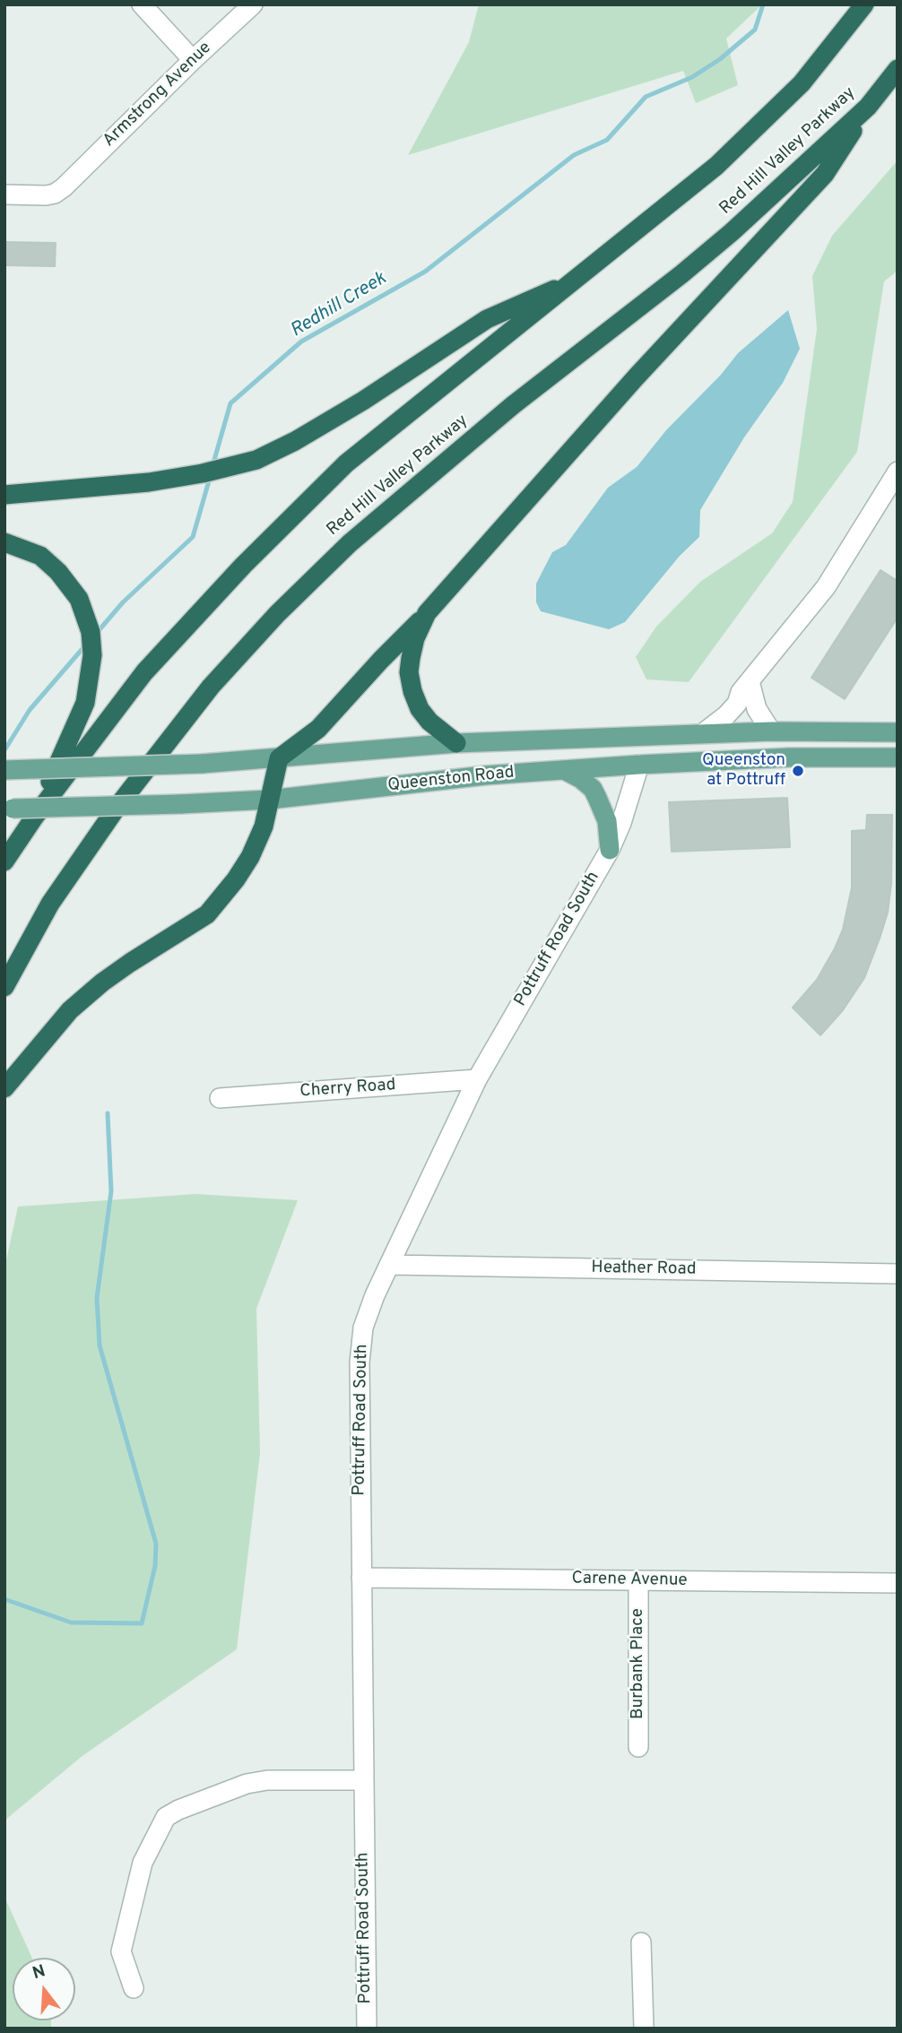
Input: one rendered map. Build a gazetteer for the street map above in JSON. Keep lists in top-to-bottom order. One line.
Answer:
{"streets":{"highway":["Red Hill Valley Parkway"],"main road":["Queenston Road"],"street":["Armstrong Avenue","Pottruff Road South","Cherry Road","Heather Road","Carene Avenue","Burbank Place"]},"crossings":[["Queenston Road","Pottruff Road South"],["Pottruff Road South","Cherry Road"],["Pottruff Road South","Heather Road"],["Pottruff Road South","Carene Avenue"],["Carene Avenue","Burbank Place"]],"water":["Redhill Creek"],"places":["Queenston at Pottruff"],"north":"top"}
